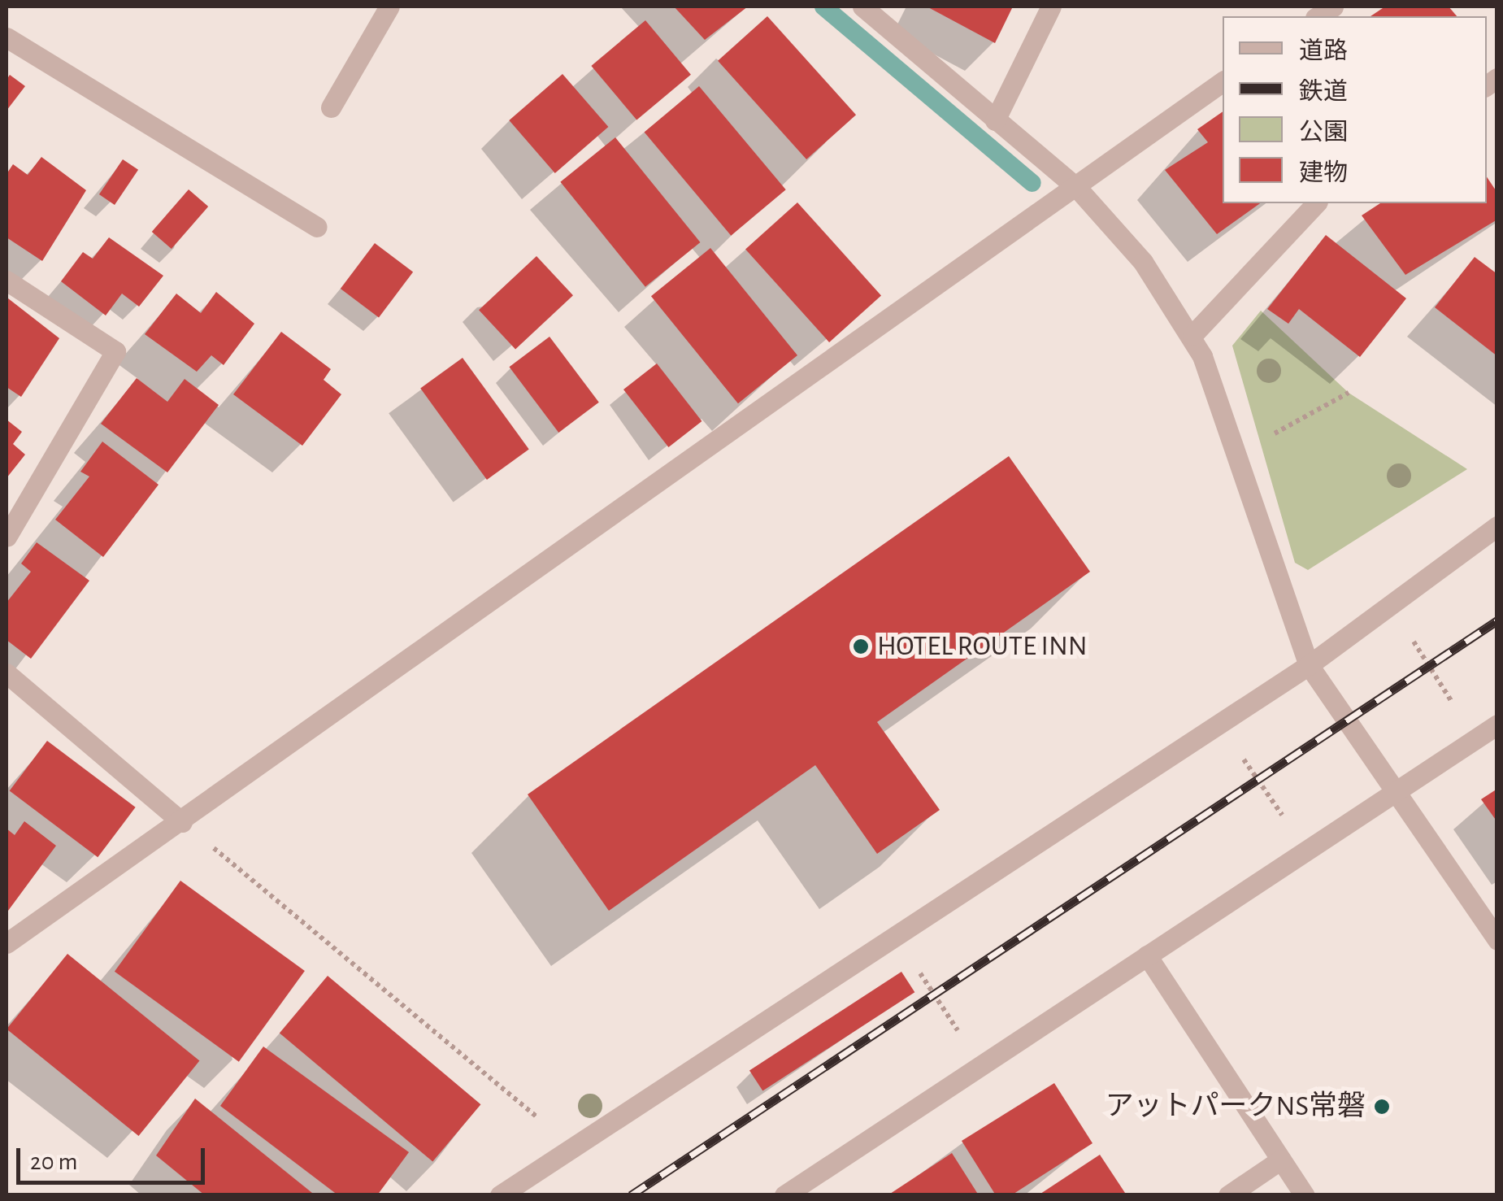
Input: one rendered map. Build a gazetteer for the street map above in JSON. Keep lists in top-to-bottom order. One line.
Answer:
{"places":["HOTEL ROUTE INN","アットパークNS常磐"],"legend":["道路","鉄道","公園","建物"],"scale_bar":"20 m"}
